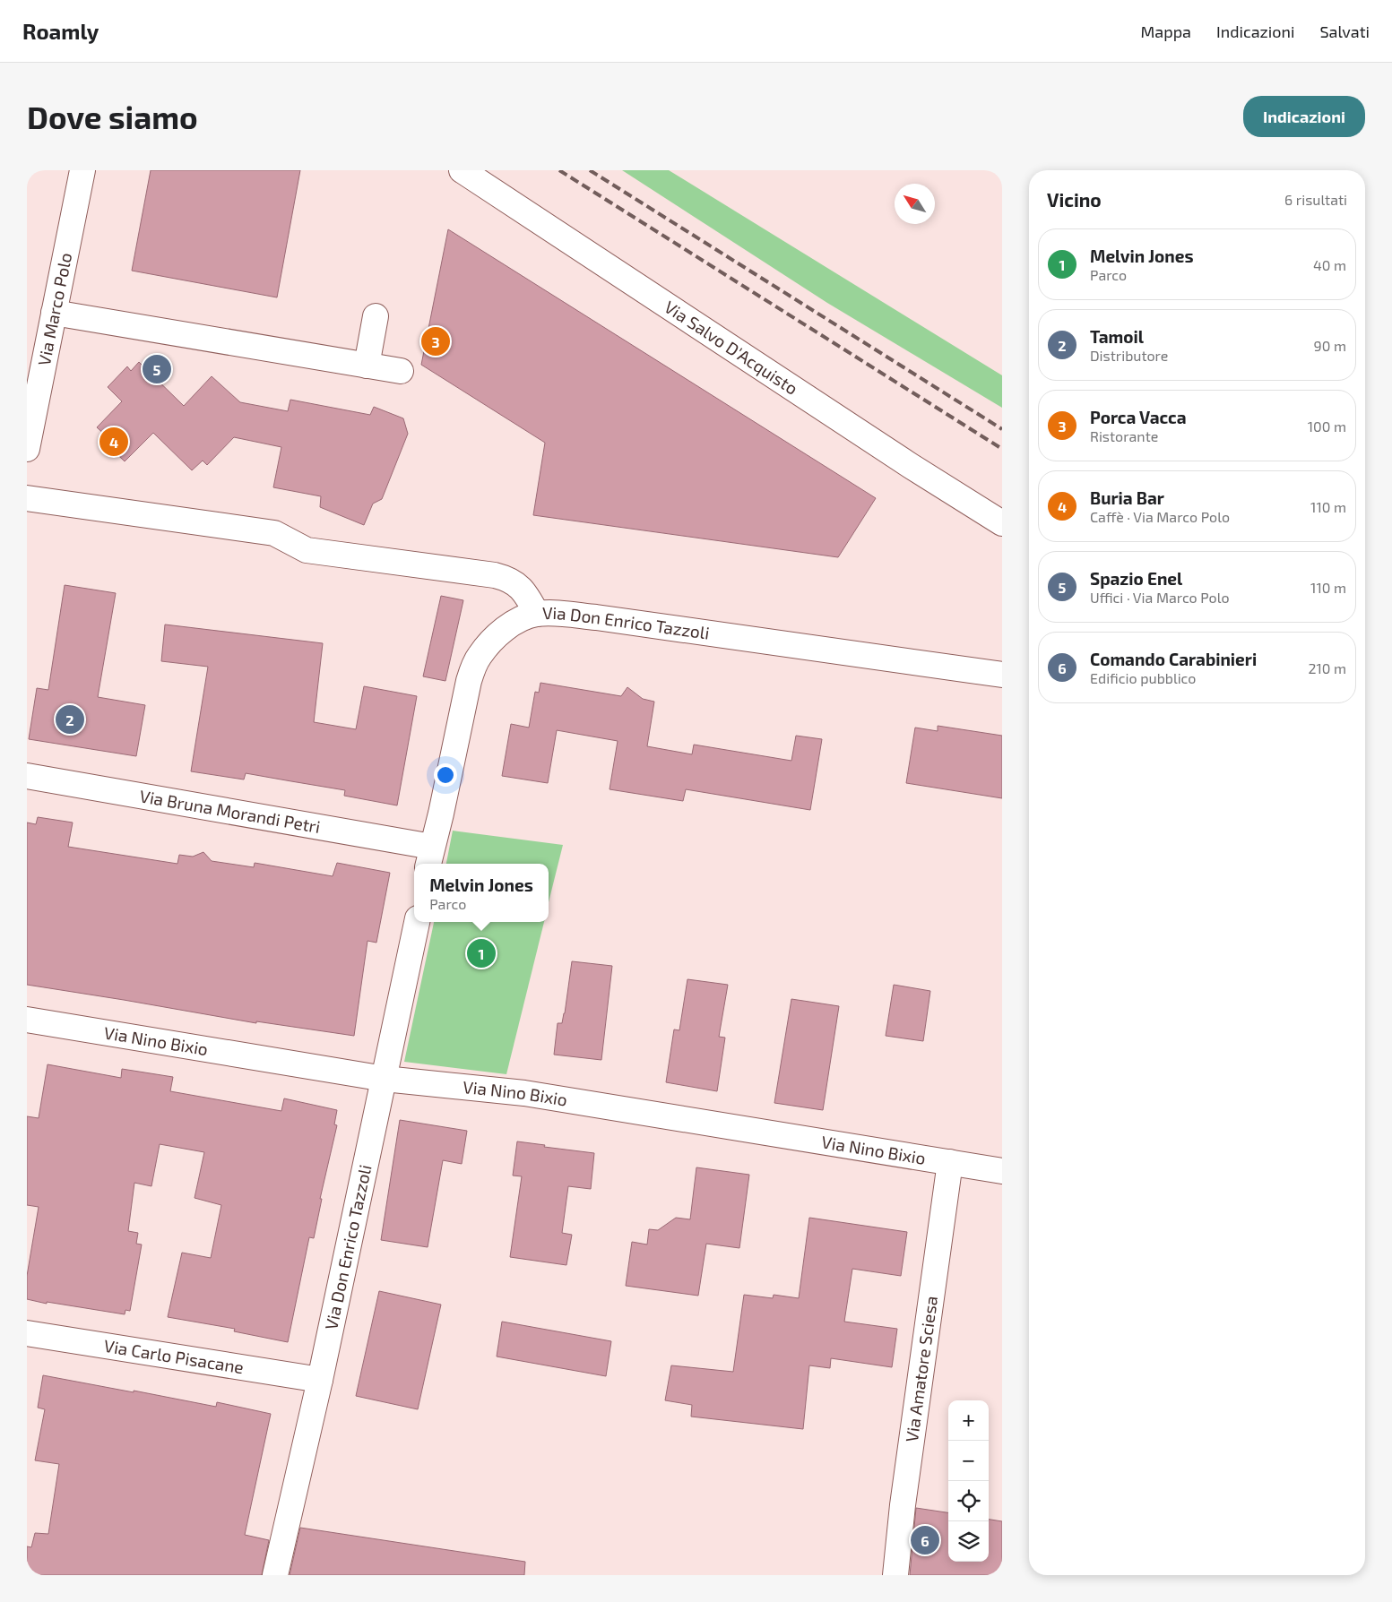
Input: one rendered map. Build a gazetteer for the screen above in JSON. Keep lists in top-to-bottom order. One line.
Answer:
{"streets":{"street":["Via Marco Polo","Via Salvo D'Acquisto","Via Don Enrico Tazzoli","Via Bruna Morandi Petri","Via Nino Bixio","Via Carlo Pisacane","Via Amatore Sciesa"]},"crossings":[["Via Don Enrico Tazzoli","Via Bruna Morandi Petri"],["Via Don Enrico Tazzoli","Via Nino Bixio"],["Via Don Enrico Tazzoli","Via Carlo Pisacane"],["Via Nino Bixio","Via Amatore Sciesa"]],"north":"top left","page":{"header":"Roamly","nav":["Mappa","Indicazioni","Salvati"],"buttons":"Indicazioni","title":"Dove siamo","heading":["Vicino","6 risultati"],"list":[{"mark":"1","name":"Melvin Jones","note":"Parco","value":"40 m"},{"mark":"2","name":"Tamoil","note":"Distributore","value":"90 m"},{"mark":"3","name":"Porca Vacca","note":"Ristorante","value":"100 m"},{"mark":"4","name":"Buria Bar","note":"Caffè · Via Marco Polo","value":"110 m"},{"mark":"5","name":"Spazio Enel","note":"Uffici · Via Marco Polo","value":"110 m"},{"mark":"6","name":"Comando Carabinieri","note":"Edificio pubblico","value":"210 m"}],"pins":["3","5","4","2","1","6"],"popup":["Melvin Jones","Parco"],"map_buttons":["+","−"]}}
